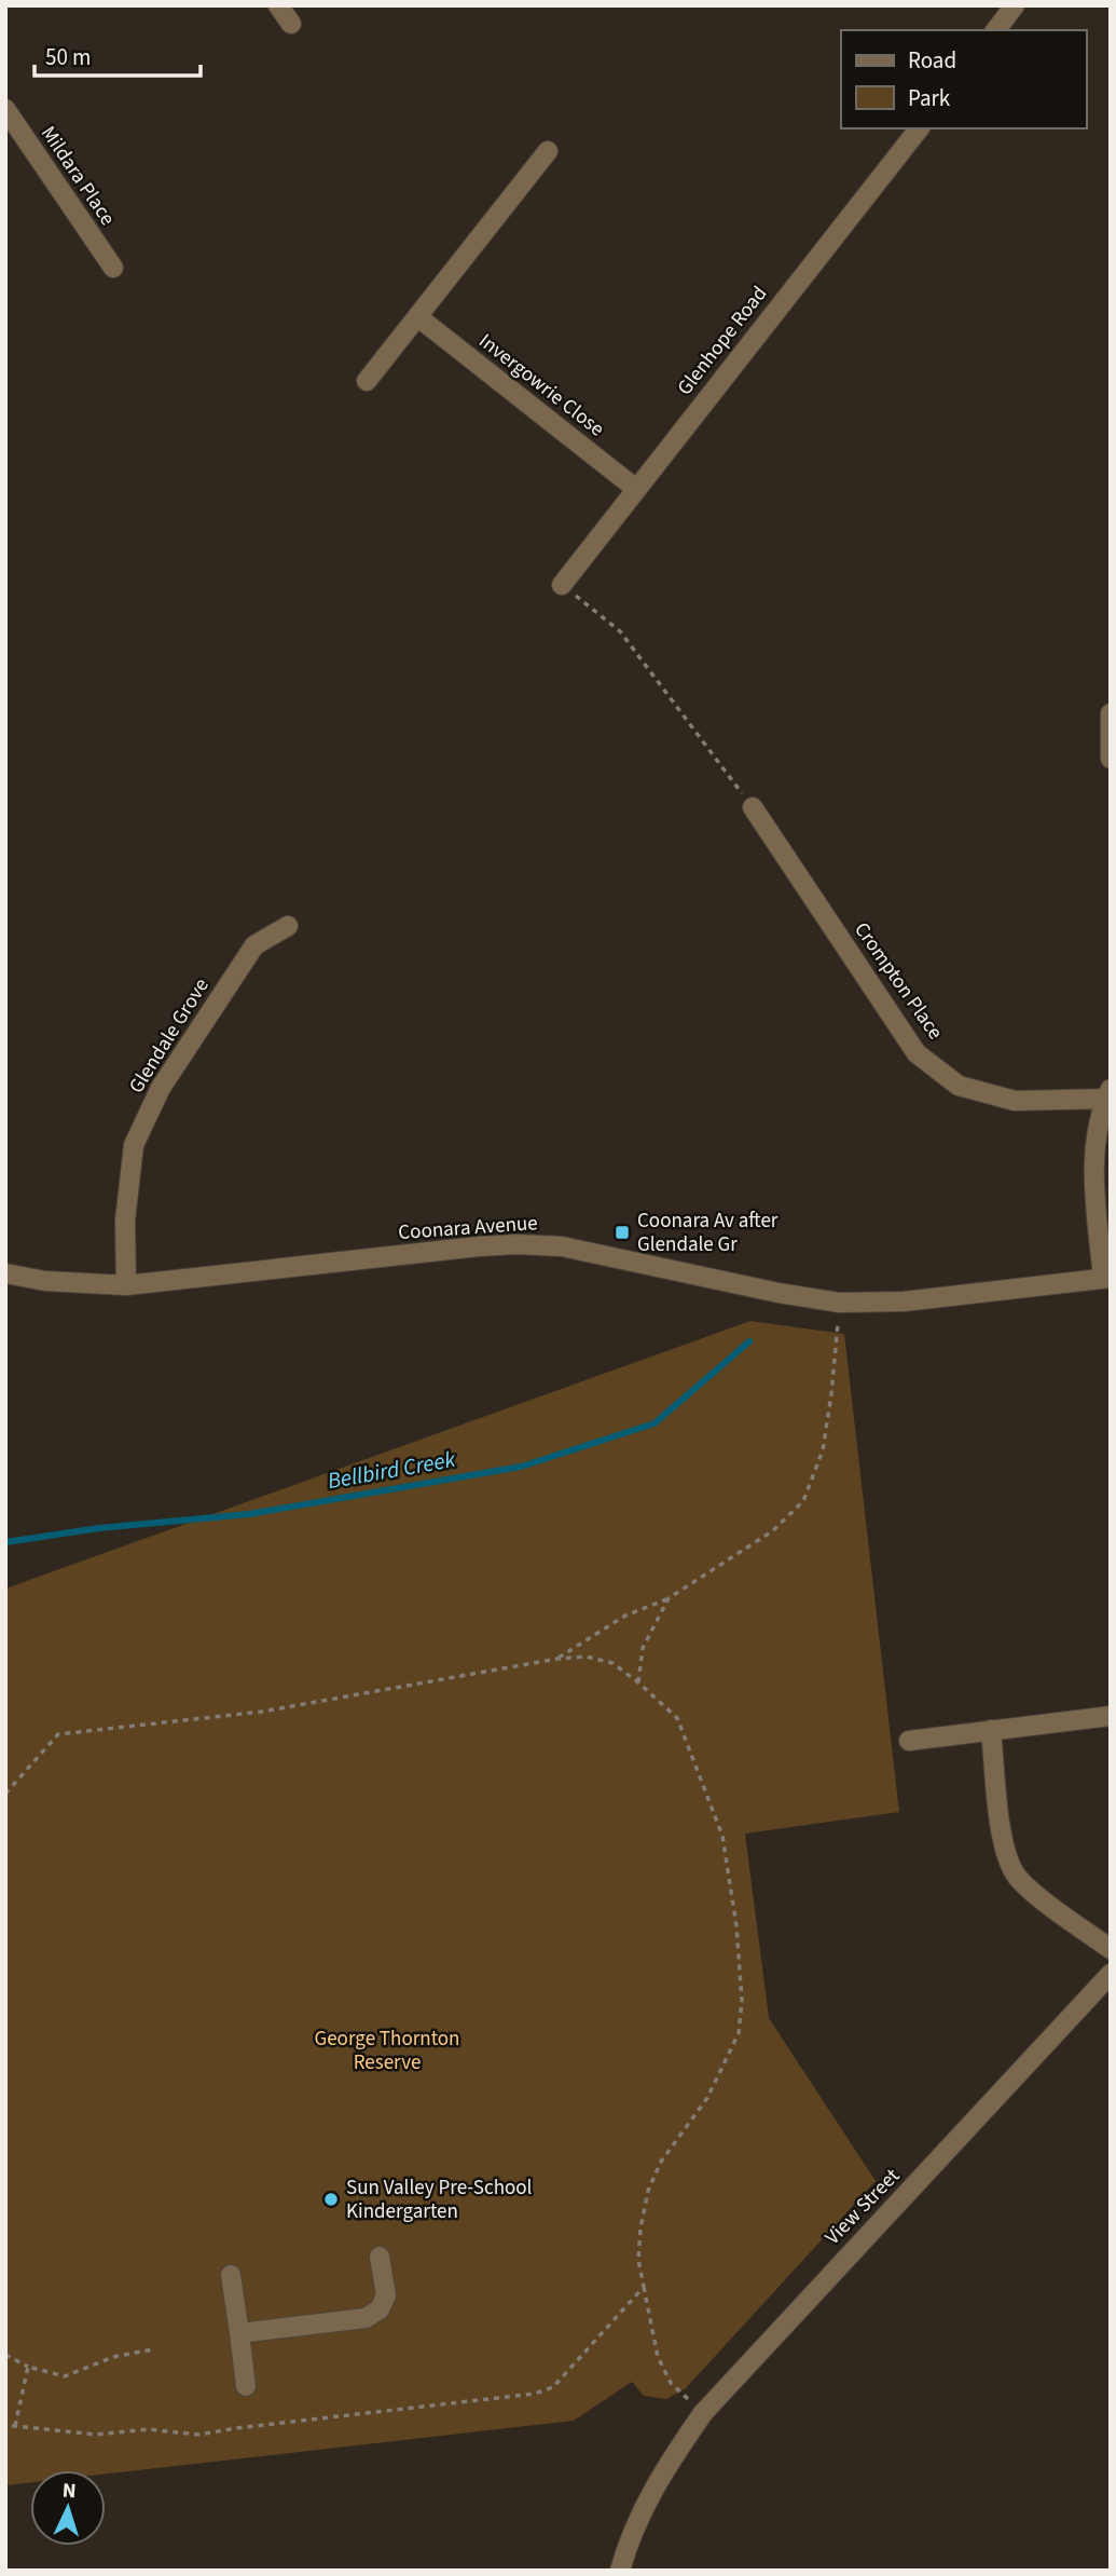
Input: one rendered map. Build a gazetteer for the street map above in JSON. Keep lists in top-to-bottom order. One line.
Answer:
{"streets":{"street":["Mildara Place","Glenhope Road","Invergowrie Close","Crompton Place","Glendale Grove","Coonara Avenue","View Street"]},"crossings":[["Glenhope Road","Invergowrie Close"],["Glendale Grove","Coonara Avenue"]],"water":["Bellbird Creek"],"parks":["George Thornton Reserve"],"places":{"transit":["Coonara Av after Glendale Gr"],"other":["Sun Valley Pre-School Kindergarten"]},"legend":["Road","Park"],"scale_bar":"50 m","north":"top"}
